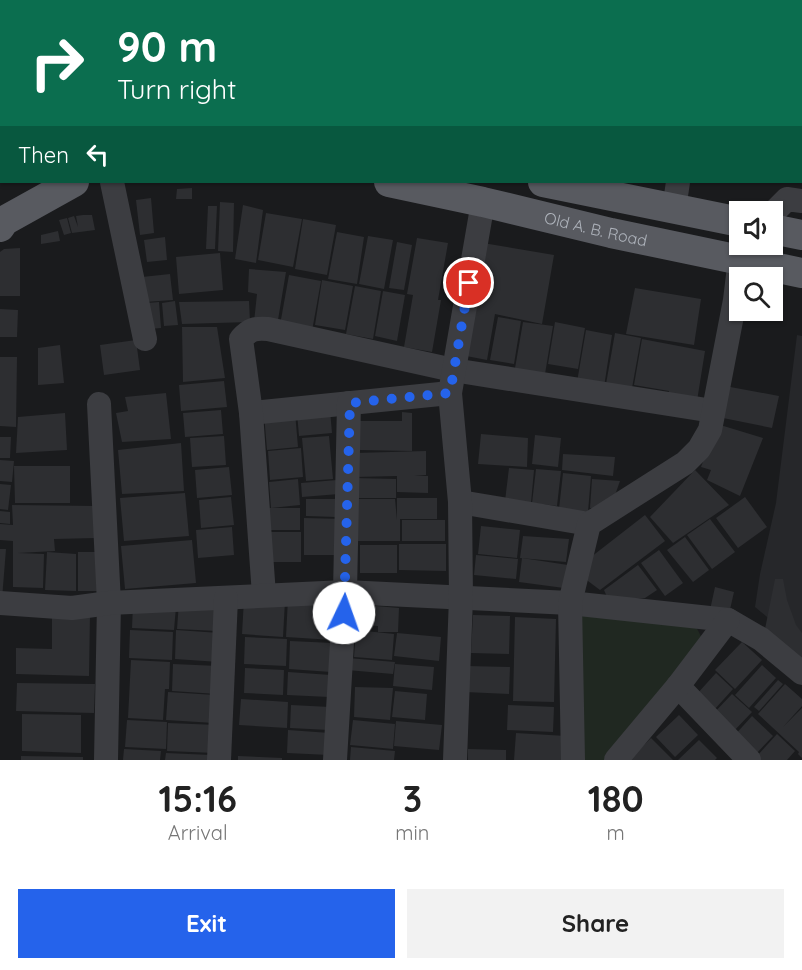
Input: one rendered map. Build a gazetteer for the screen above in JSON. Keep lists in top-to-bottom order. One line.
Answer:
{"streets":{"main road":["Old A. B. Road"]},"page":{"turn":["90 m","Turn right"],"then":"Then","eta":["15:16","Arrival","3","min","180","m"],"buttons":["Exit","Share"]}}
